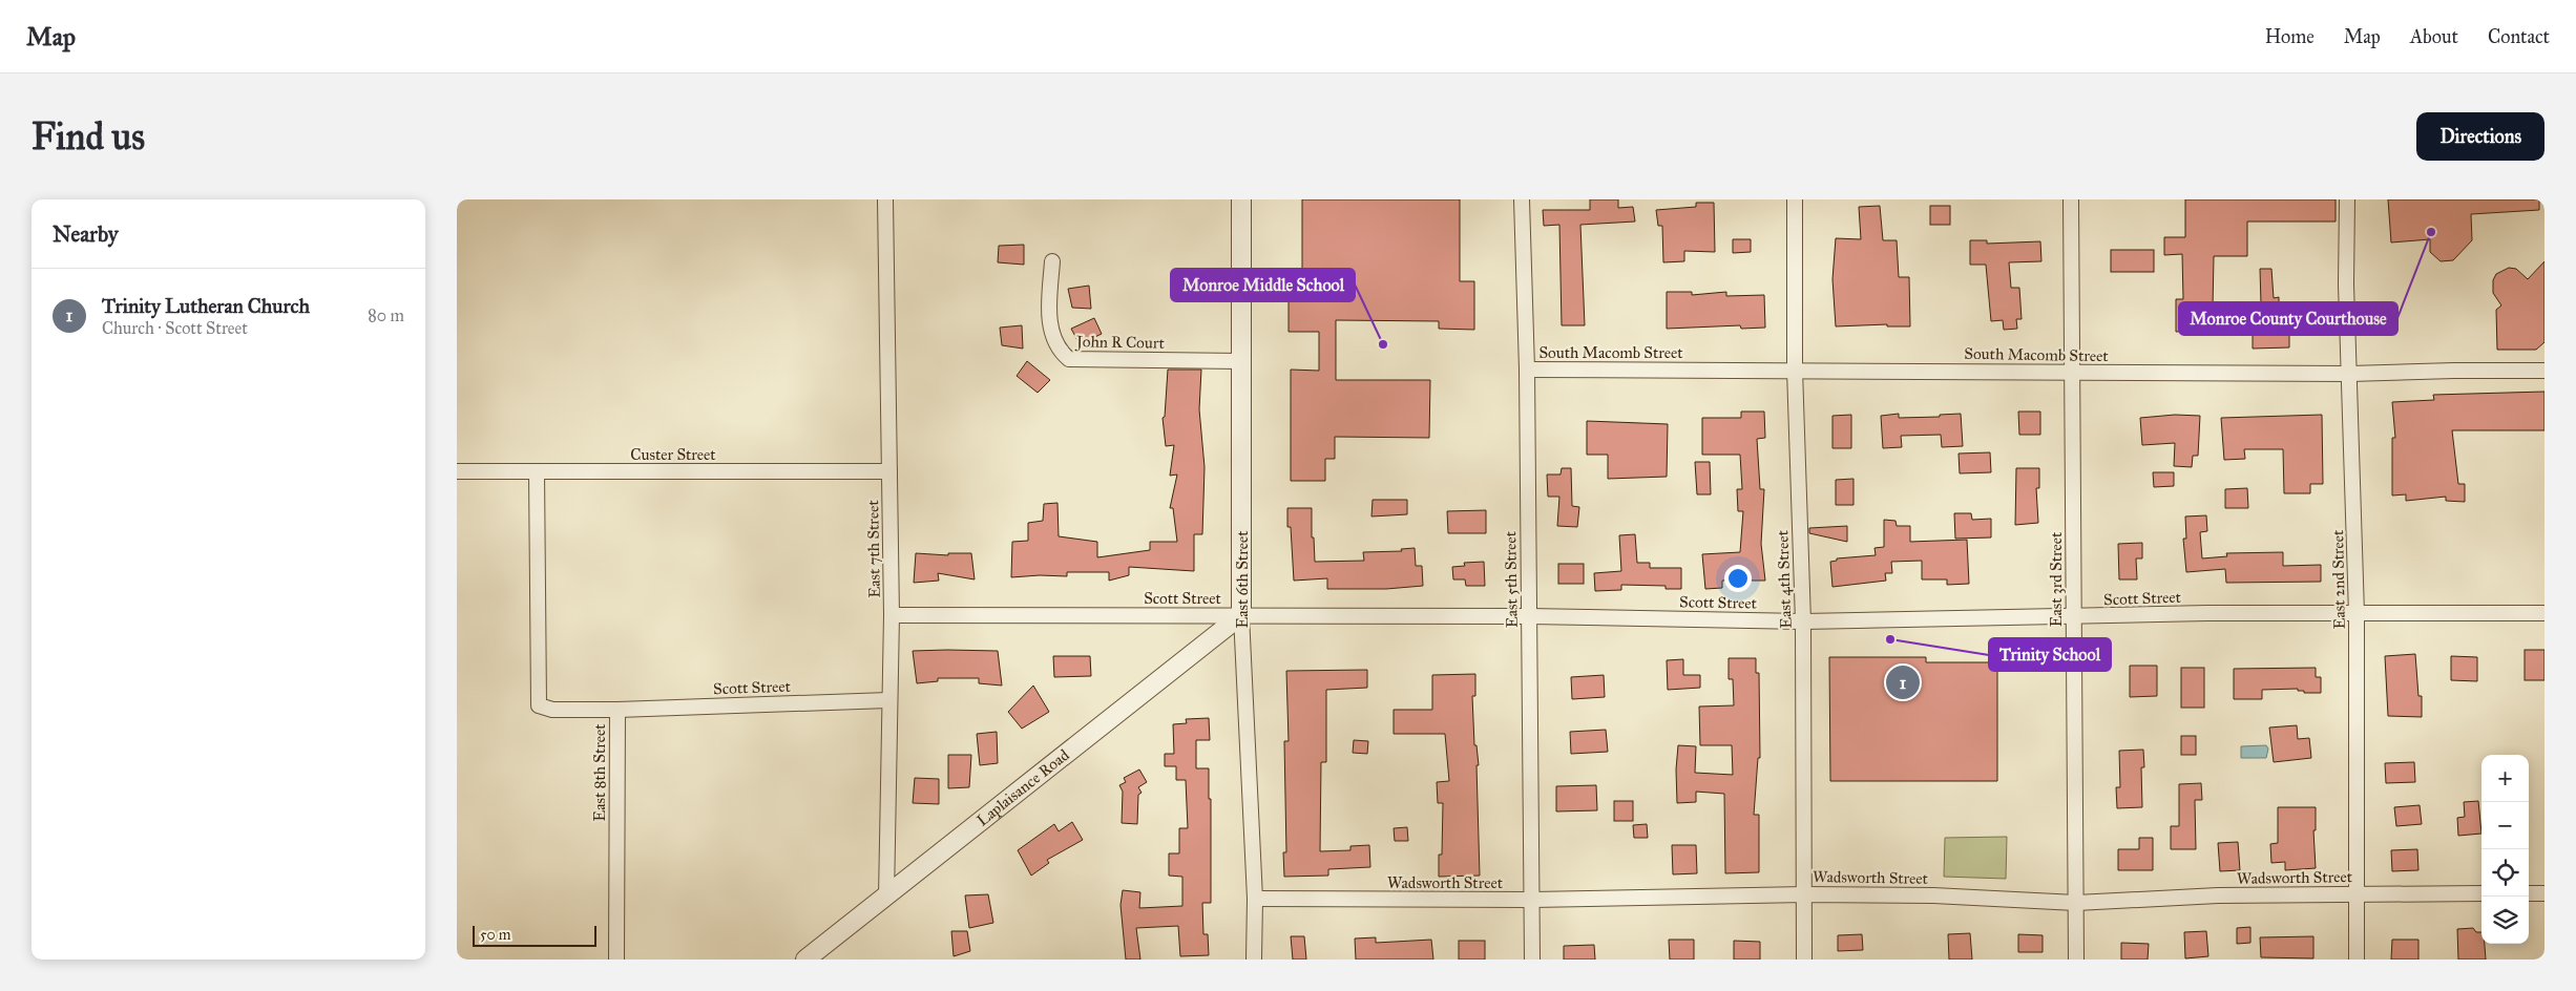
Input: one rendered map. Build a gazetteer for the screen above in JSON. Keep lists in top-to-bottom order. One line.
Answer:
{"streets":{"street":["John R Court","South Macomb Street","Custer Street","East 7th Street","East 6th Street","East 5th Street","East 4th Street","East 3rd Street","East 2nd Street","Scott Street","East 8th Street","Laplaisance Road","Wadsworth Street"]},"crossings":[["John R Court","East 6th Street"],["South Macomb Street","East 5th Street"],["South Macomb Street","East 4th Street"],["South Macomb Street","East 3rd Street"],["South Macomb Street","East 2nd Street"],["Custer Street","East 7th Street"],["Custer Street","East 8th Street"],["East 7th Street","Scott Street"],["East 7th Street","Laplaisance Road"],["East 6th Street","Scott Street"],["East 6th Street","Laplaisance Road"],["East 6th Street","Wadsworth Street"],["East 5th Street","Scott Street"],["East 5th Street","Wadsworth Street"],["East 4th Street","Scott Street"],["East 4th Street","Wadsworth Street"],["East 3rd Street","Scott Street"],["East 3rd Street","Wadsworth Street"],["East 2nd Street","Scott Street"],["East 2nd Street","Wadsworth Street"],["Scott Street","East 8th Street"],["Scott Street","Laplaisance Road"]],"places":["Monroe County Courthouse","Monroe Middle School","Trinity School"],"scale_bar":"50 m","page":{"header":"Map","nav":["Home","Map","About","Contact"],"buttons":"Directions","title":"Find us","heading":"Nearby","list":[{"mark":"1","name":"Trinity Lutheran Church","note":"Church · Scott Street","value":"80 m"}],"pins":"1","map_buttons":["+","−"],"scale":"50 m"}}
